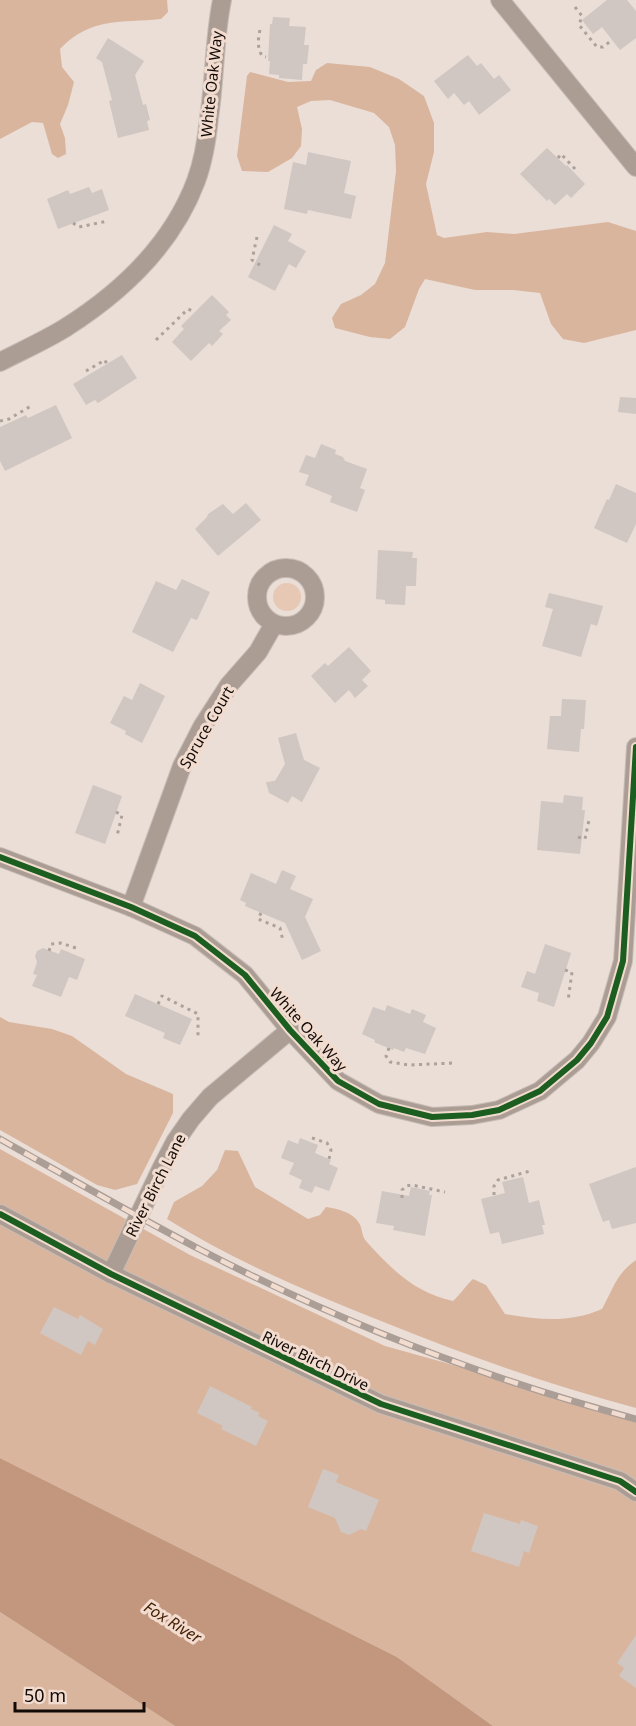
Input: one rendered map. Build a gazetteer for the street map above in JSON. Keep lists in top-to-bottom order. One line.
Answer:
{"streets":{"street":["White Oak Way","Spruce Court","River Birch Lane","River Birch Drive"]},"crossings":[["White Oak Way","Spruce Court"],["White Oak Way","River Birch Lane"],["River Birch Lane","River Birch Drive"]],"water":["Fox River"],"scale_bar":"50 m"}
